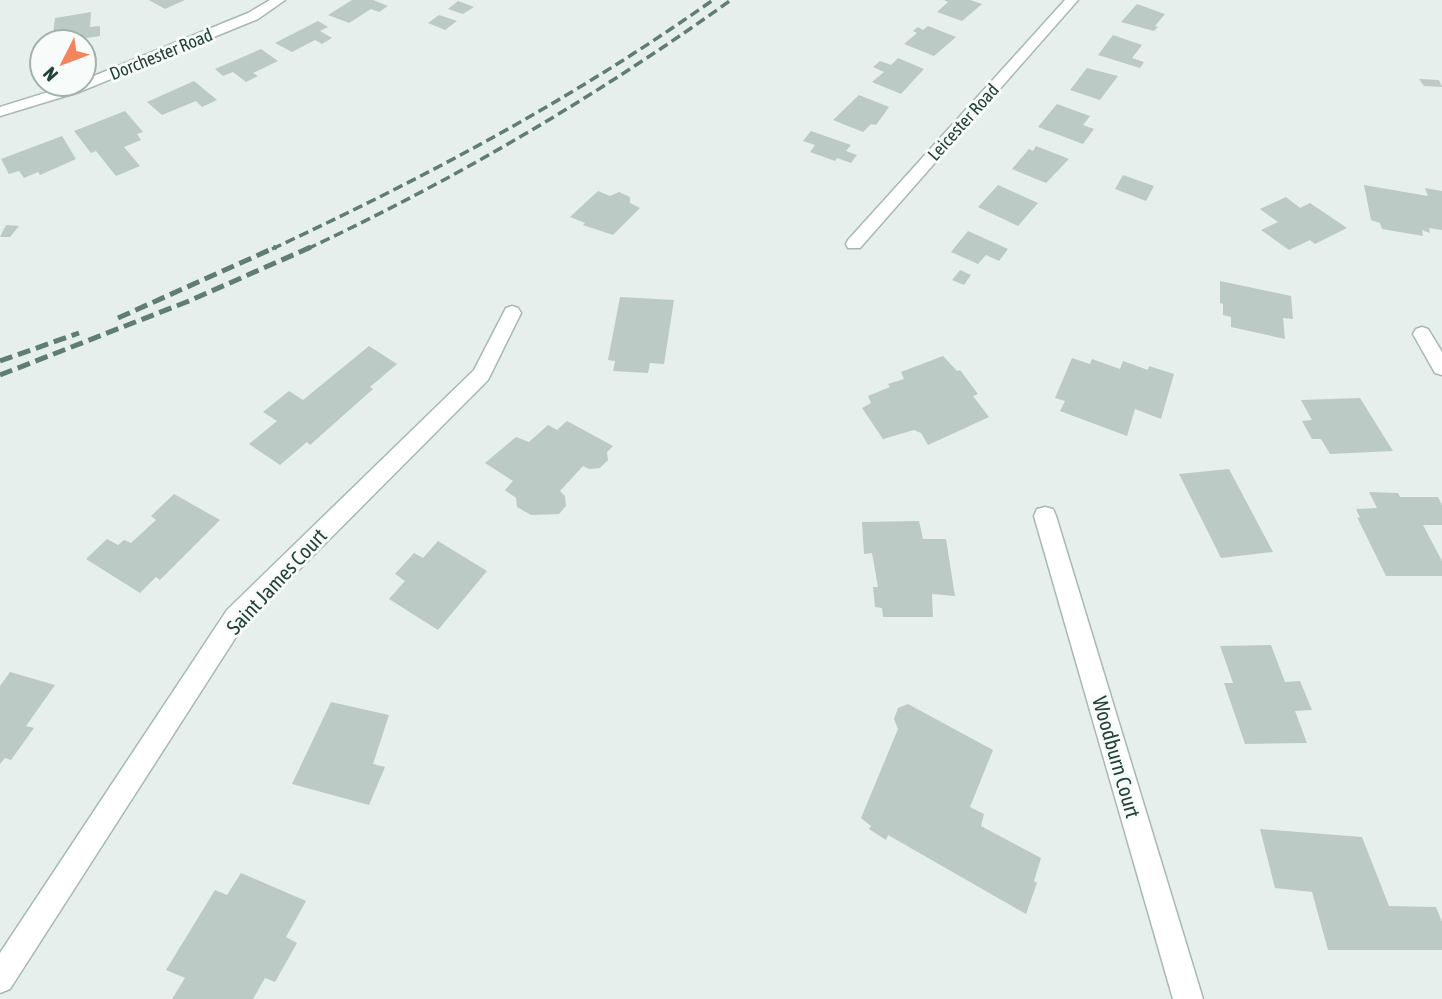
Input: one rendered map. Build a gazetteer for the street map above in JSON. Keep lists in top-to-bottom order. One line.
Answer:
{"streets":{"street":["Dorchester Road","Leicester Road","Saint James Court","Woodburn Court"]},"north":"bottom left"}
